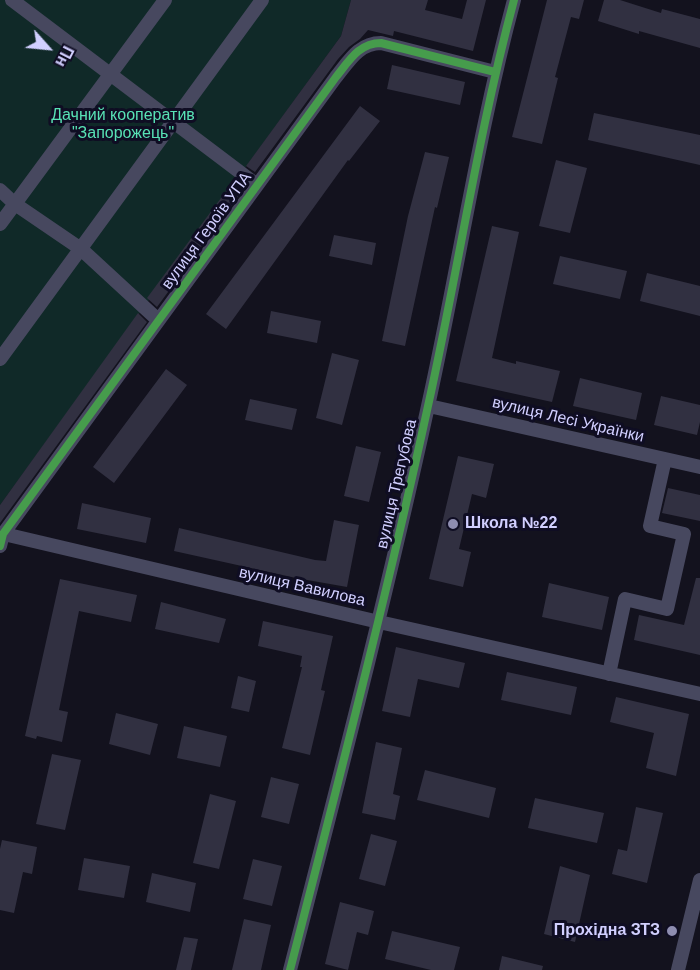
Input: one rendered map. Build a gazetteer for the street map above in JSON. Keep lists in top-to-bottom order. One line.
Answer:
{"streets":{"street":["вулиця Героїв УПА","вулиця Лесі Українки","вулиця Трегубова","вулиця Вавилова"]},"crossings":[["вулиця Героїв УПА","вулиця Трегубова"],["вулиця Героїв УПА","вулиця Вавилова"],["вулиця Лесі Українки","вулиця Трегубова"],["вулиця Трегубова","вулиця Вавилова"]],"parks":["Дачний кооператив \"Запорожець\""],"places":["Школа №22","Прохідна ЗТЗ"],"north":"bottom right"}
